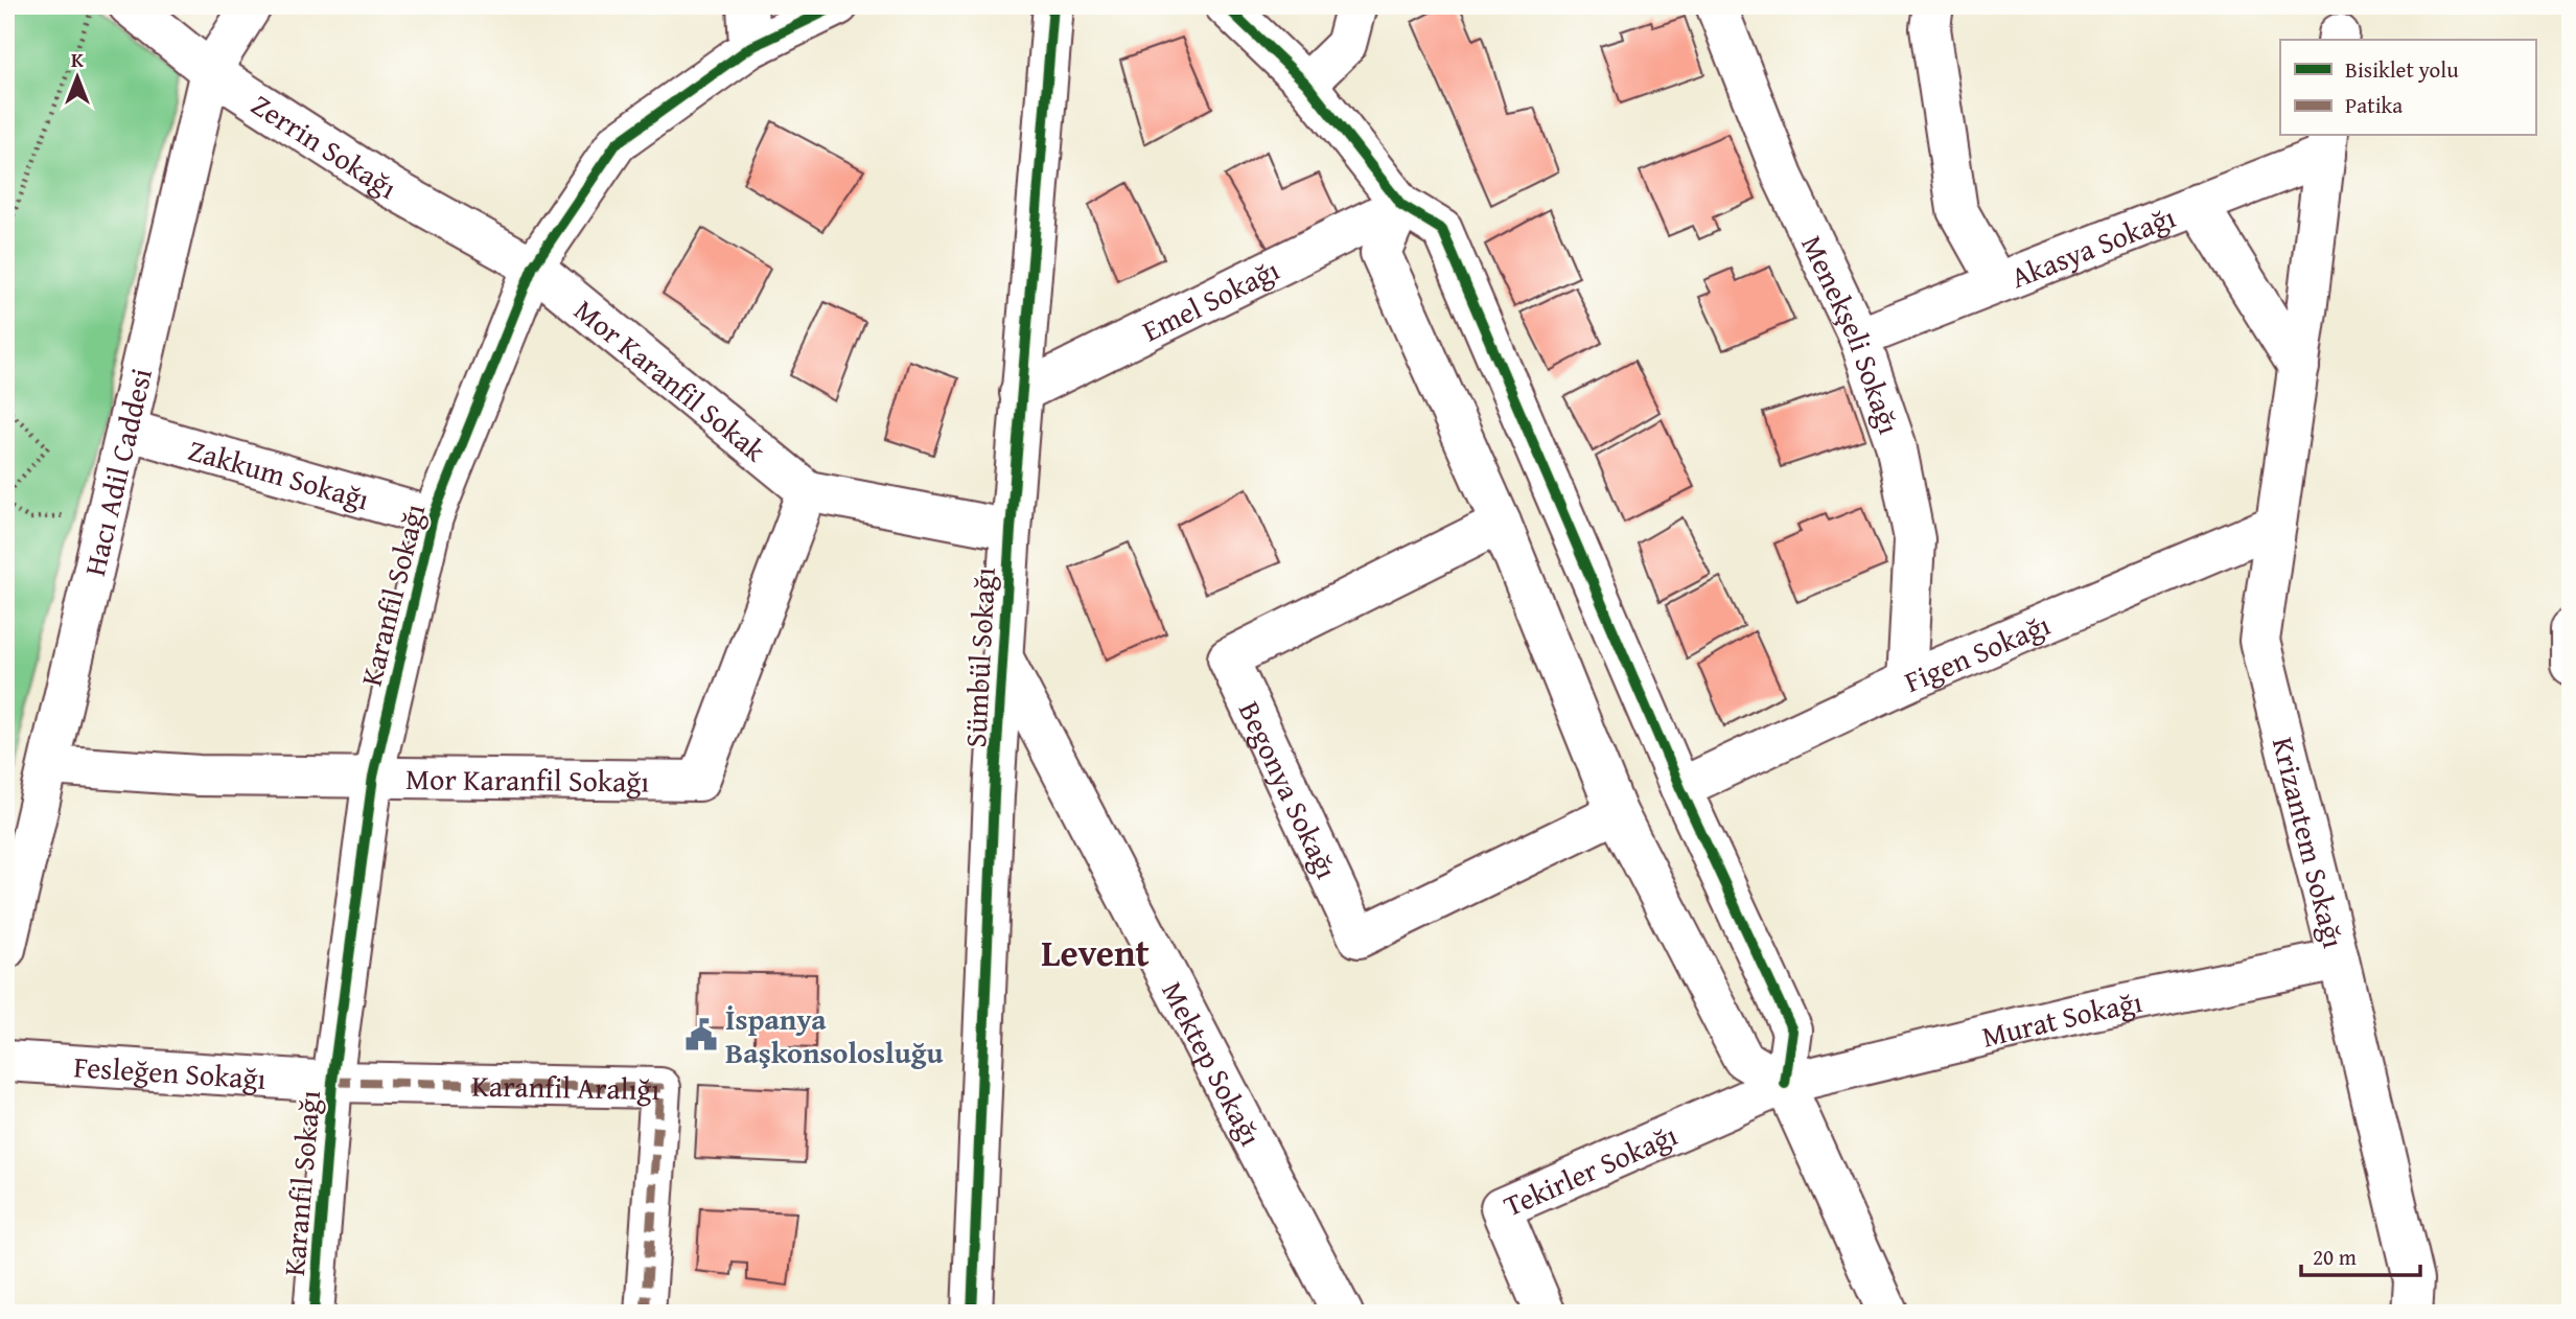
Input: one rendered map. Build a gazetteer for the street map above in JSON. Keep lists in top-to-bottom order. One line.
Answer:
{"streets":{"street":["Zerrin Sokağı","Akasya Sokağı","Emel Sokağı","Menekşeli Sokağı","Mor Karanfil Sokak","Hacı Adil Caddesi","Zakkum Sokağı","Karanfil Sokağı","Figen Sokağı","Sümbül Sokağı","Mor Karanfil Sokağı","Begonya Sokağı","Krizantem Sokağı","Murat Sokağı","Mektep Sokağı","Fesleğen Sokağı","Karanfil Aralığı","Tekirler Sokağı"]},"crossings":[["Zerrin Sokağı","Mor Karanfil Sokak"],["Zerrin Sokağı","Hacı Adil Caddesi"],["Zerrin Sokağı","Karanfil Sokağı"],["Akasya Sokağı","Menekşeli Sokağı"],["Akasya Sokağı","Krizantem Sokağı"],["Emel Sokağı","Sümbül Sokağı"],["Menekşeli Sokağı","Figen Sokağı"],["Mor Karanfil Sokak","Karanfil Sokağı"],["Mor Karanfil Sokak","Sümbül Sokağı"],["Mor Karanfil Sokak","Mor Karanfil Sokağı"],["Hacı Adil Caddesi","Zakkum Sokağı"],["Hacı Adil Caddesi","Mor Karanfil Sokağı"],["Zakkum Sokağı","Karanfil Sokağı"],["Karanfil Sokağı","Mor Karanfil Sokağı"],["Karanfil Sokağı","Fesleğen Sokağı"],["Karanfil Sokağı","Karanfil Aralığı"],["Figen Sokağı","Krizantem Sokağı"],["Sümbül Sokağı","Mor Karanfil Sokağı"],["Sümbül Sokağı","Mektep Sokağı"],["Krizantem Sokağı","Murat Sokağı"],["Murat Sokağı","Tekirler Sokağı"],["Fesleğen Sokağı","Karanfil Aralığı"]],"districts":["Levent"],"places":{"public building":["İspanya Başkonsolosluğu"]},"legend":["Bisiklet yolu","Patika"],"scale_bar":"20 m","north":"top"}
